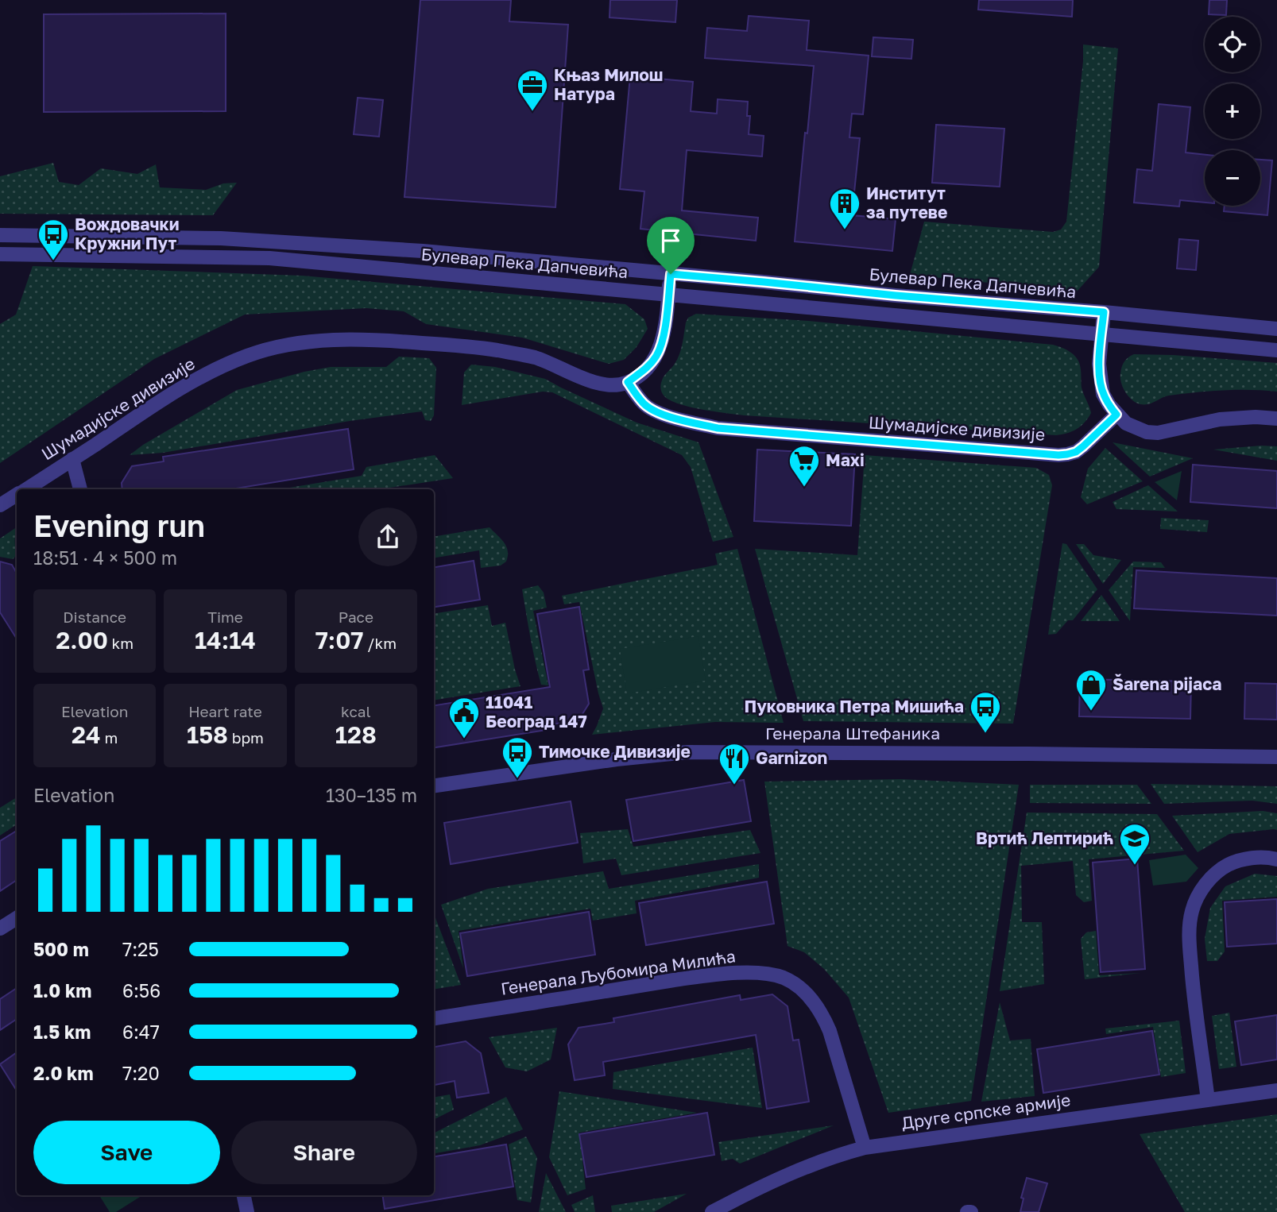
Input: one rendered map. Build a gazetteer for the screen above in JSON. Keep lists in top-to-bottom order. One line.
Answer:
{"streets":{"street":["Булевар Пека Дапчевића","Шумадијске дивизије","Генерала Штефаника","Генерала Љубомира Милића","Друге српске армије"]},"crossings":[["Генерала Љубомира Милића","Друге српске армије"]],"places":{"office":["Књаз Милош Натура"],"building":["Институт за путеве"],"bus stop":["Вождовачки Кружни Пут","Пуковника Петра Мишића","Тимочке Дивизије"],"supermarket":["Maxi"],"shop":["Šarena pijaca"],"public building":["11041 Београд 147"],"restaurant":["Garnizon"],"school or university":["Вртић Лептирић"]},"page":{"map_buttons":["+","−"],"heading":["Evening run","18:51 · 4 × 500 m"],"stats":[["Distance","2.00 km"],["Time","14:14"],["Pace","7:07 /km"],["Elevation","24 m"],["Heart rate","158 bpm"],["kcal","128"]],"chart":["Elevation","130–135 m"],"list":[{"name":"500 m","note":"7:25"},{"name":"1.0 km","note":"6:56"},{"name":"1.5 km","note":"6:47"},{"name":"2.0 km","note":"7:20"}],"buttons":["Save","Share"]}}
